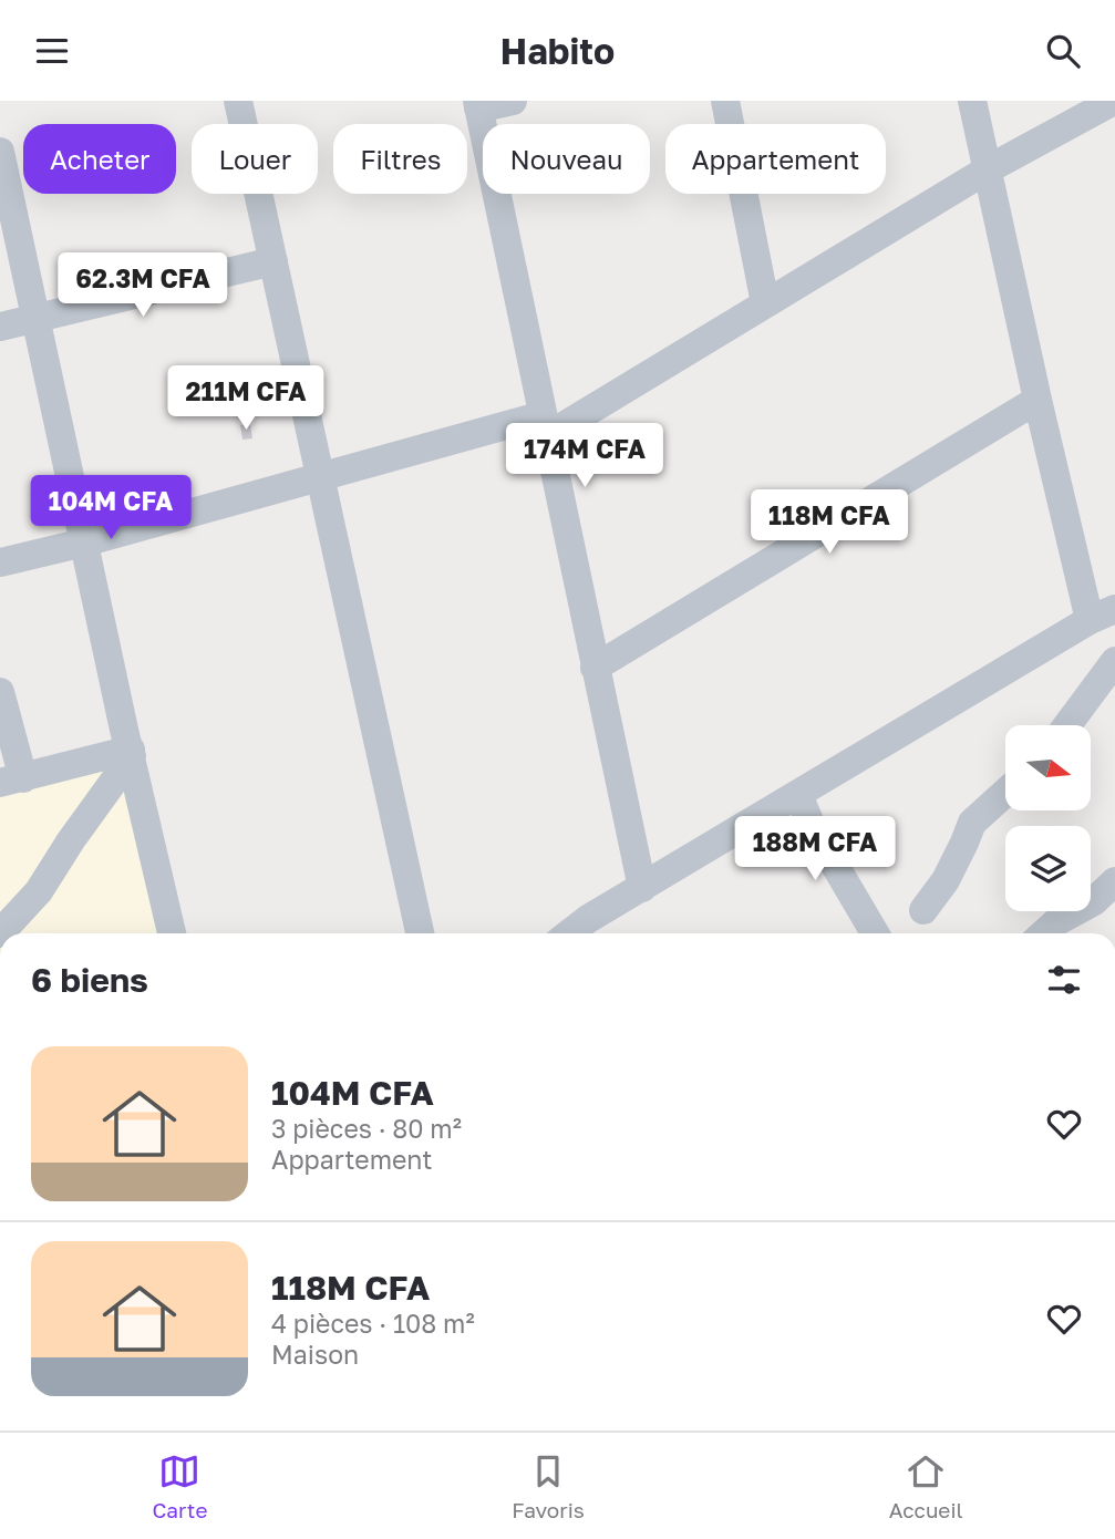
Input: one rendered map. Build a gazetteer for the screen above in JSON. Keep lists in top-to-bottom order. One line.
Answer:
{"north":"right","page":{"header":"Habito","chip":["Acheter","Louer","Filtres","Nouveau","Appartement"],"price":["62.3M CFA","211M CFA","174M CFA","104M CFA","118M CFA","188M CFA"],"heading":"6 biens","list":[{"name":"104M CFA","note":"3 pièces · 80 m² · Appartement"},{"name":"118M CFA","note":"4 pièces · 108 m² · Maison"}],"tabs":["Carte","Favoris","Accueil"]}}
